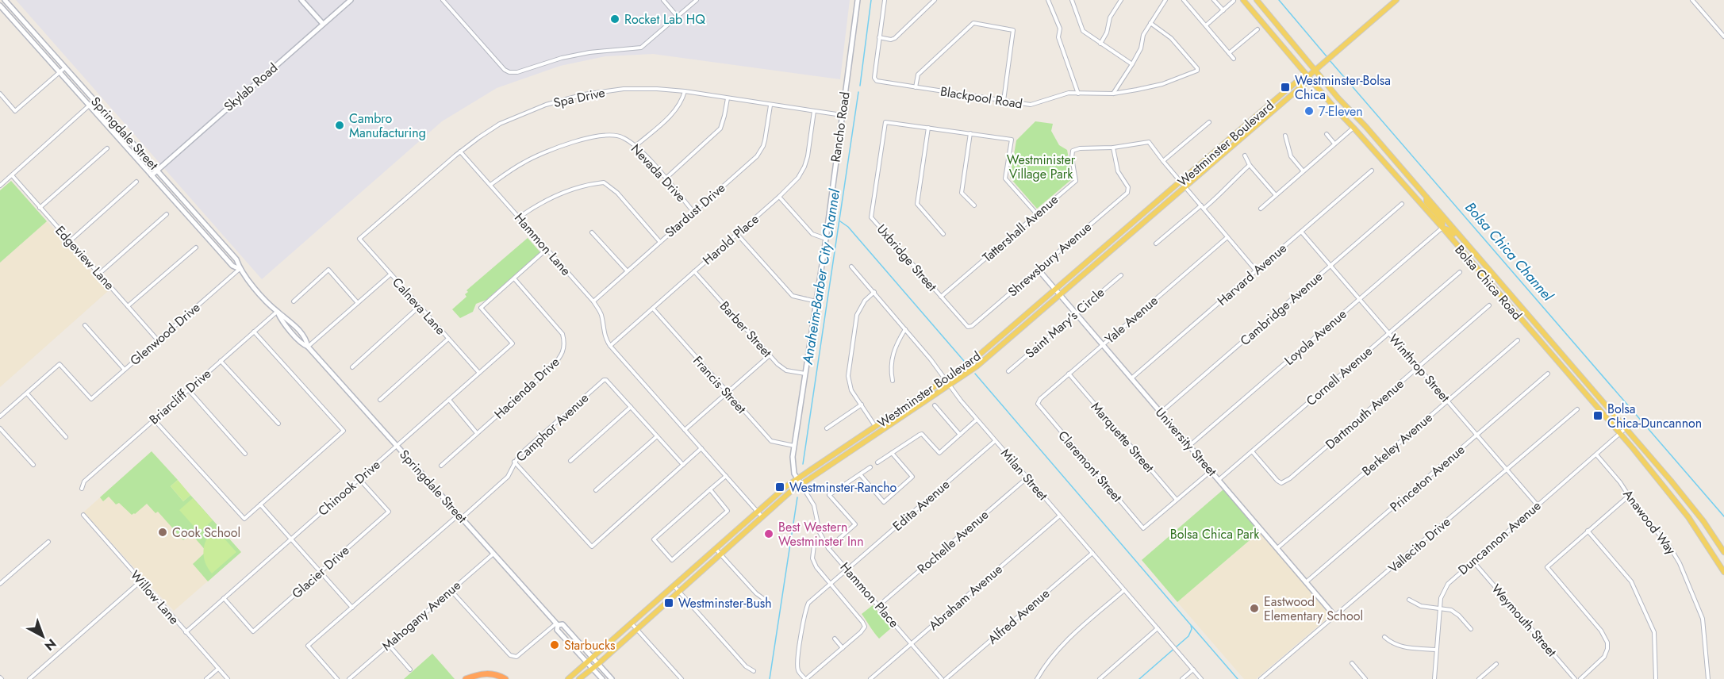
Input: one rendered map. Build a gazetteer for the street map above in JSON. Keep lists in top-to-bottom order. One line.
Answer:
{"streets":{"main road":["Skylab Road","Rancho Road","Springdale Street","Westminster Boulevard","Bolsa Chica Road","University Street","Hammon Place"],"street":["Spa Drive","Blackpool Road","Nevada Drive","Stardust Drive","Tattershall Avenue","Harold Place","Hammon Lane","Edgeview Lane","Uxbridge Street","Shrewsbury Avenue","Harvard Avenue","Calneva Lane","Cambridge Avenue","Yale Avenue","Saint Mary's Circle","Barber Street","Glenwood Drive","Loyola Avenue","Winthrop Street","Cornell Avenue","Francis Street","Hacienda Drive","Briarcliff Drive","Dartmouth Avenue","Camphor Avenue","Marquette Street","Berkeley Avenue","Claremont Street","Milan Street","Princeton Avenue","Chinook Drive","Edita Avenue","Anawood Way","Duncannon Avenue","Rochelle Avenue","Vallecito Drive","Glacier Drive","Willow Lane","Abraham Avenue","Mahogany Avenue","Alfred Avenue","Weymouth Street"]},"crossings":[["Skylab Road","Springdale Street"],["Spa Drive","Rancho Road"],["Spa Drive","Stardust Drive"],["Spa Drive","Harold Place"],["Spa Drive","Hammon Lane"],["Spa Drive","Calneva Lane"],["Rancho Road","Westminster Boulevard"],["Rancho Road","Barber Street"],["Rancho Road","Francis Street"],["Rancho Road","Hammon Place"],["Springdale Street","Westminster Boulevard"],["Springdale Street","Glenwood Drive"],["Springdale Street","Briarcliff Drive"],["Springdale Street","Camphor Avenue"],["Springdale Street","Chinook Drive"],["Springdale Street","Mahogany Avenue"],["Westminster Boulevard","Bolsa Chica Road"],["Westminster Boulevard","University Street"],["Westminster Boulevard","Milan Street"],["Westminster Boulevard","Hammon Place"],["Nevada Drive","Stardust Drive"],["Nevada Drive","Hammon Lane"],["Stardust Drive","Hammon Lane"],["Tattershall Avenue","Uxbridge Street"],["Tattershall Avenue","Shrewsbury Avenue"],["Harold Place","Hammon Lane"],["Harold Place","Barber Street"],["Harold Place","Francis Street"],["Edgeview Lane","Glenwood Drive"],["Uxbridge Street","Shrewsbury Avenue"],["Shrewsbury Avenue","University Street"],["Harvard Avenue","Winthrop Street"],["Harvard Avenue","University Street"],["Bolsa Chica Road","Loyola Avenue"],["Bolsa Chica Road","Duncannon Avenue"],["Calneva Lane","Chinook Drive"],["Cambridge Avenue","Winthrop Street"],["Cambridge Avenue","University Street"],["Yale Avenue","Marquette Street"],["Yale Avenue","University Street"],["Yale Avenue","Claremont Street"],["Saint Mary's Circle","University Street"],["Loyola Avenue","Winthrop Street"],["Loyola Avenue","University Street"],["Winthrop Street","Cornell Avenue"],["Winthrop Street","Dartmouth Avenue"],["Winthrop Street","Berkeley Avenue"],["Winthrop Street","Princeton Avenue"],["Winthrop Street","Duncannon Avenue"],["Winthrop Street","Vallecito Drive"],["Cornell Avenue","Dartmouth Avenue"],["Cornell Avenue","University Street"],["Hacienda Drive","Chinook Drive"],["Marquette Street","Claremont Street"],["University Street","Berkeley Avenue"],["University Street","Princeton Avenue"],["University Street","Vallecito Drive"],["Milan Street","Edita Avenue"],["Milan Street","Rochelle Avenue"],["Milan Street","Abraham Avenue"],["Milan Street","Alfred Avenue"],["Chinook Drive","Glacier Drive"],["Chinook Drive","Willow Lane"],["Edita Avenue","Hammon Place"],["Anawood Way","Duncannon Avenue"],["Duncannon Avenue","Weymouth Street"],["Rochelle Avenue","Hammon Place"],["Hammon Place","Abraham Avenue"]],"water":["Bolsa Chica Channel","Anaheim-Barber City Channel"],"parks":["Westminister Village Park","Bolsa Chica Park"],"places":{"other":["Rocket Lab HQ","7-Eleven","Cambro Manufacturing","Cook School","Best Western Westminster Inn","Eastwood Elementary School","Starbucks"],"transit":["Westminster-Bolsa Chica","Bolsa Chica-Duncannon","Westminster-Rancho","Westminster-Bush"]},"north":"bottom right"}
